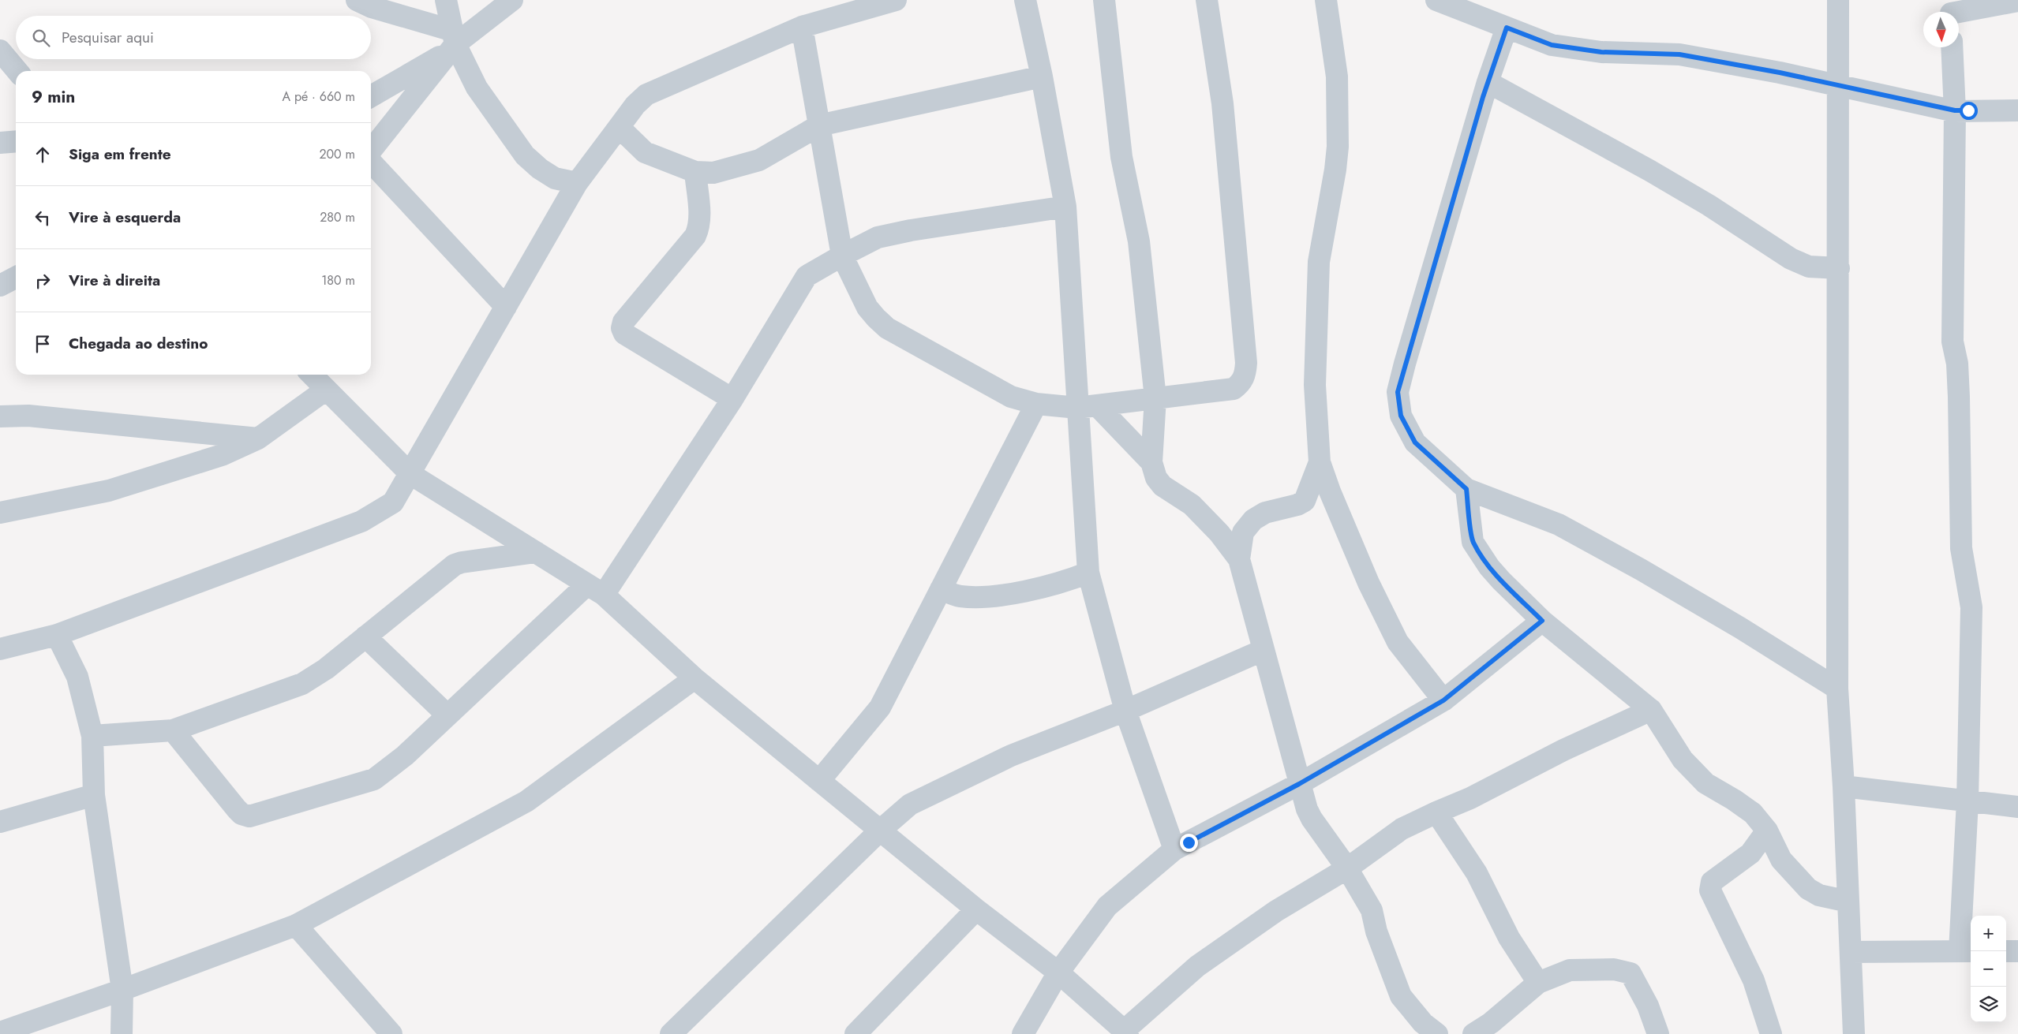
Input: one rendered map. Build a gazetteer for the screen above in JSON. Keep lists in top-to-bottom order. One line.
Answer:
{"north":"bottom","page":{"search":"Pesquisar aqui","heading":["9 min","A pé · 660 m"],"list":[["Siga em frente","200 m"],["Vire à esquerda","280 m"],["Vire à direita","180 m"],"Chegada ao destino"],"map_buttons":["+","−"]}}
